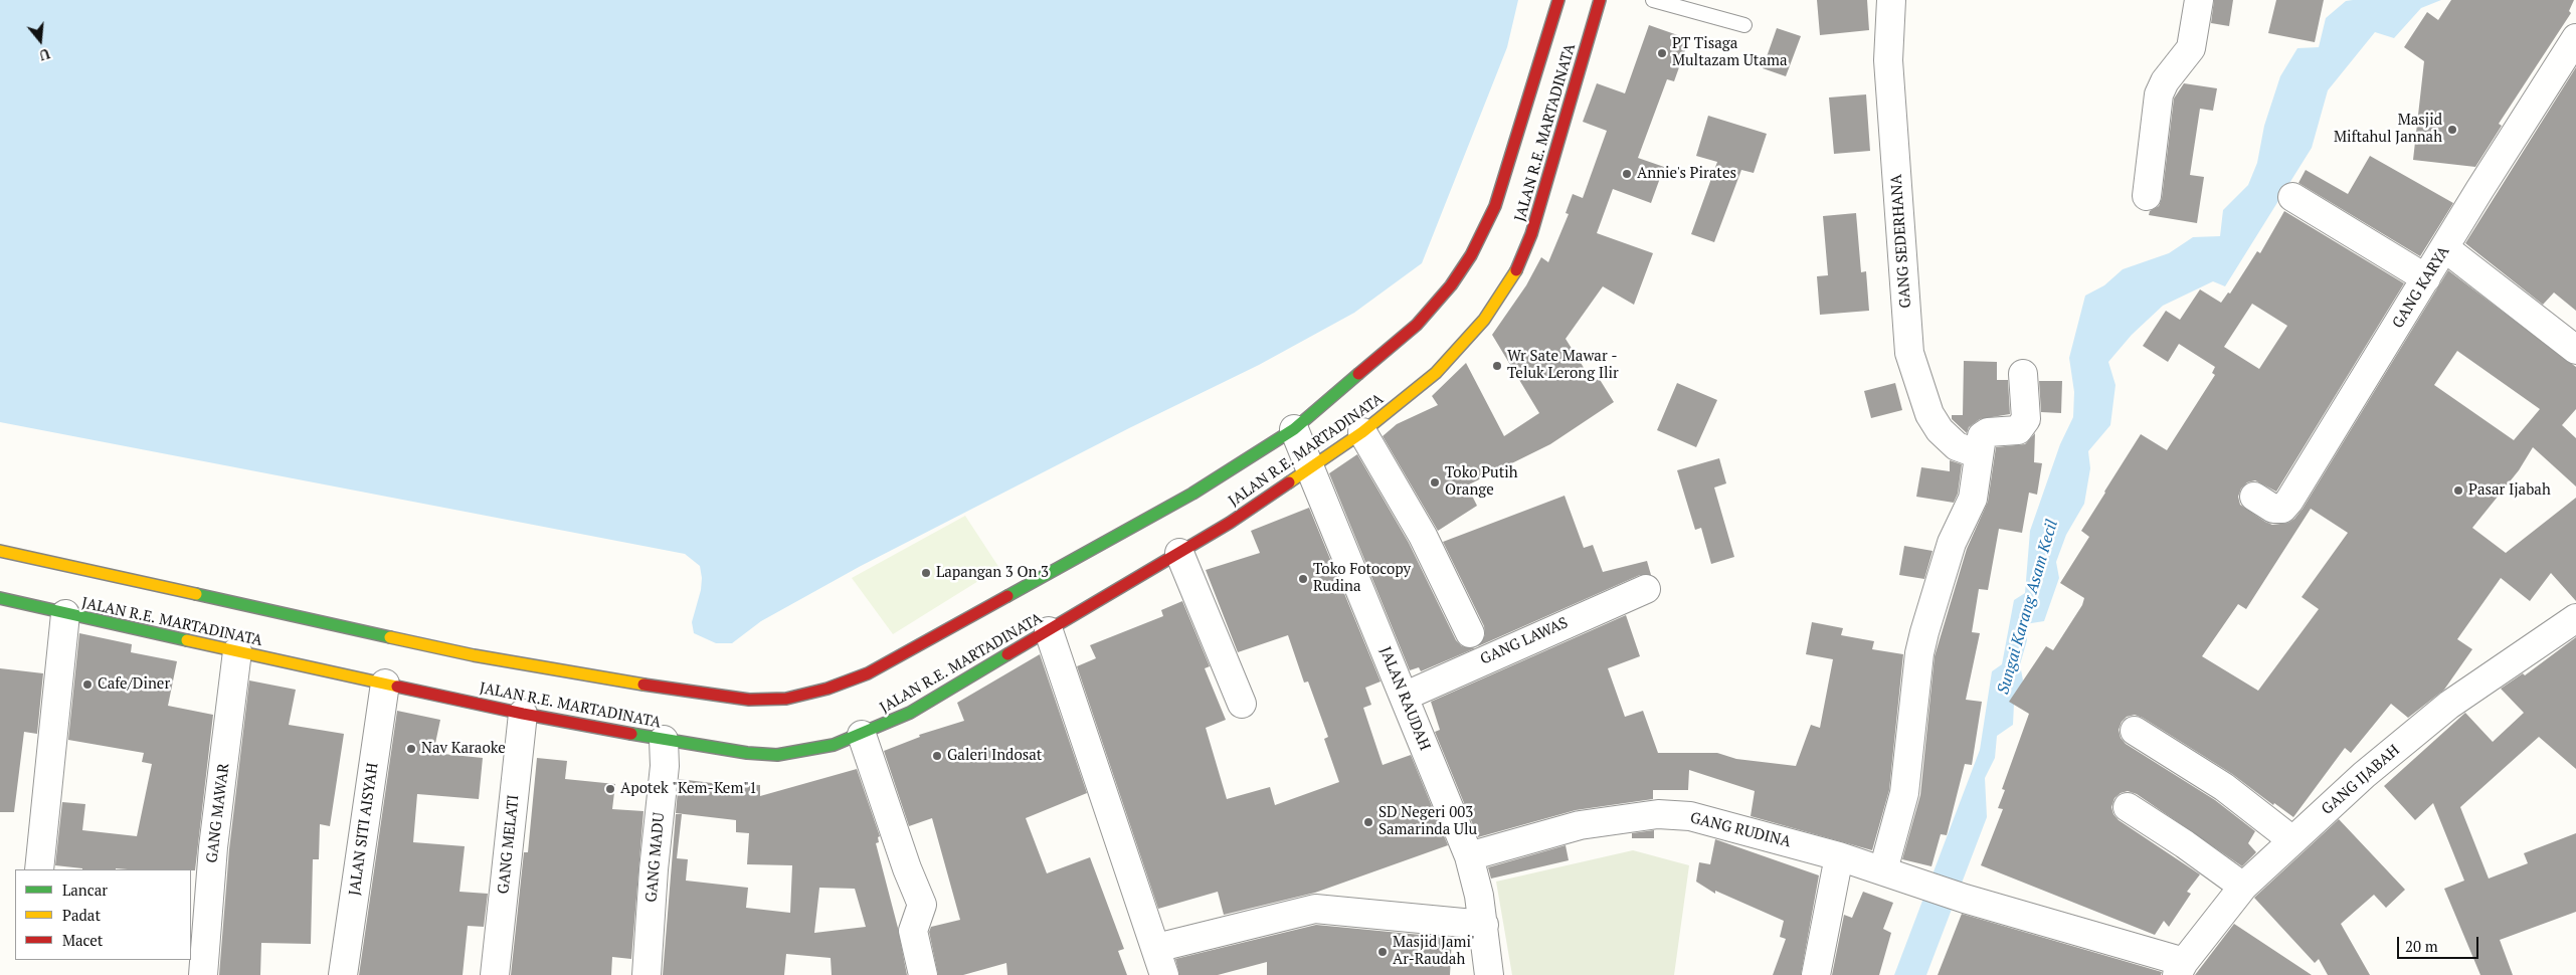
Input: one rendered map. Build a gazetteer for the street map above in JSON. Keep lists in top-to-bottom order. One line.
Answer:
{"streets":{"highway":["JALAN R.E. MARTADINATA"],"street":["GANG SEDERHANA","GANG KARYA","GANG LAWAS","JALAN RAUDAH","GANG IJABAH","GANG MAWAR","JALAN SITI AISYAH","GANG RUDINA","GANG MELATI","GANG MADU"]},"crossings":[["JALAN R.E. MARTADINATA","JALAN RAUDAH"],["JALAN R.E. MARTADINATA","GANG MAWAR"],["JALAN R.E. MARTADINATA","JALAN SITI AISYAH"],["JALAN R.E. MARTADINATA","GANG MELATI"],["JALAN R.E. MARTADINATA","GANG MADU"],["GANG LAWAS","JALAN RAUDAH"],["JALAN RAUDAH","GANG RUDINA"],["GANG IJABAH","GANG RUDINA"]],"water":["Sungai Karang Asam Kecil"],"places":["PT Tisaga Multazam Utama","Masjid Miftahul Jannah","Annie's Pirates","Wr Sate Mawar - Teluk Lerong Ilir","Toko Putih Orange","Pasar Ijabah","Lapangan 3 On 3","Toko Fotocopy Rudina","Cafe/Diner","Nav Karaoke","Galeri Indosat","Apotek \"Kem-Kem\"1","SD Negeri 003 Samarinda Ulu","Masjid Jami' Ar-Raudah"],"legend":["Lancar","Padat","Macet"],"scale_bar":"20 m","north":"bottom"}
